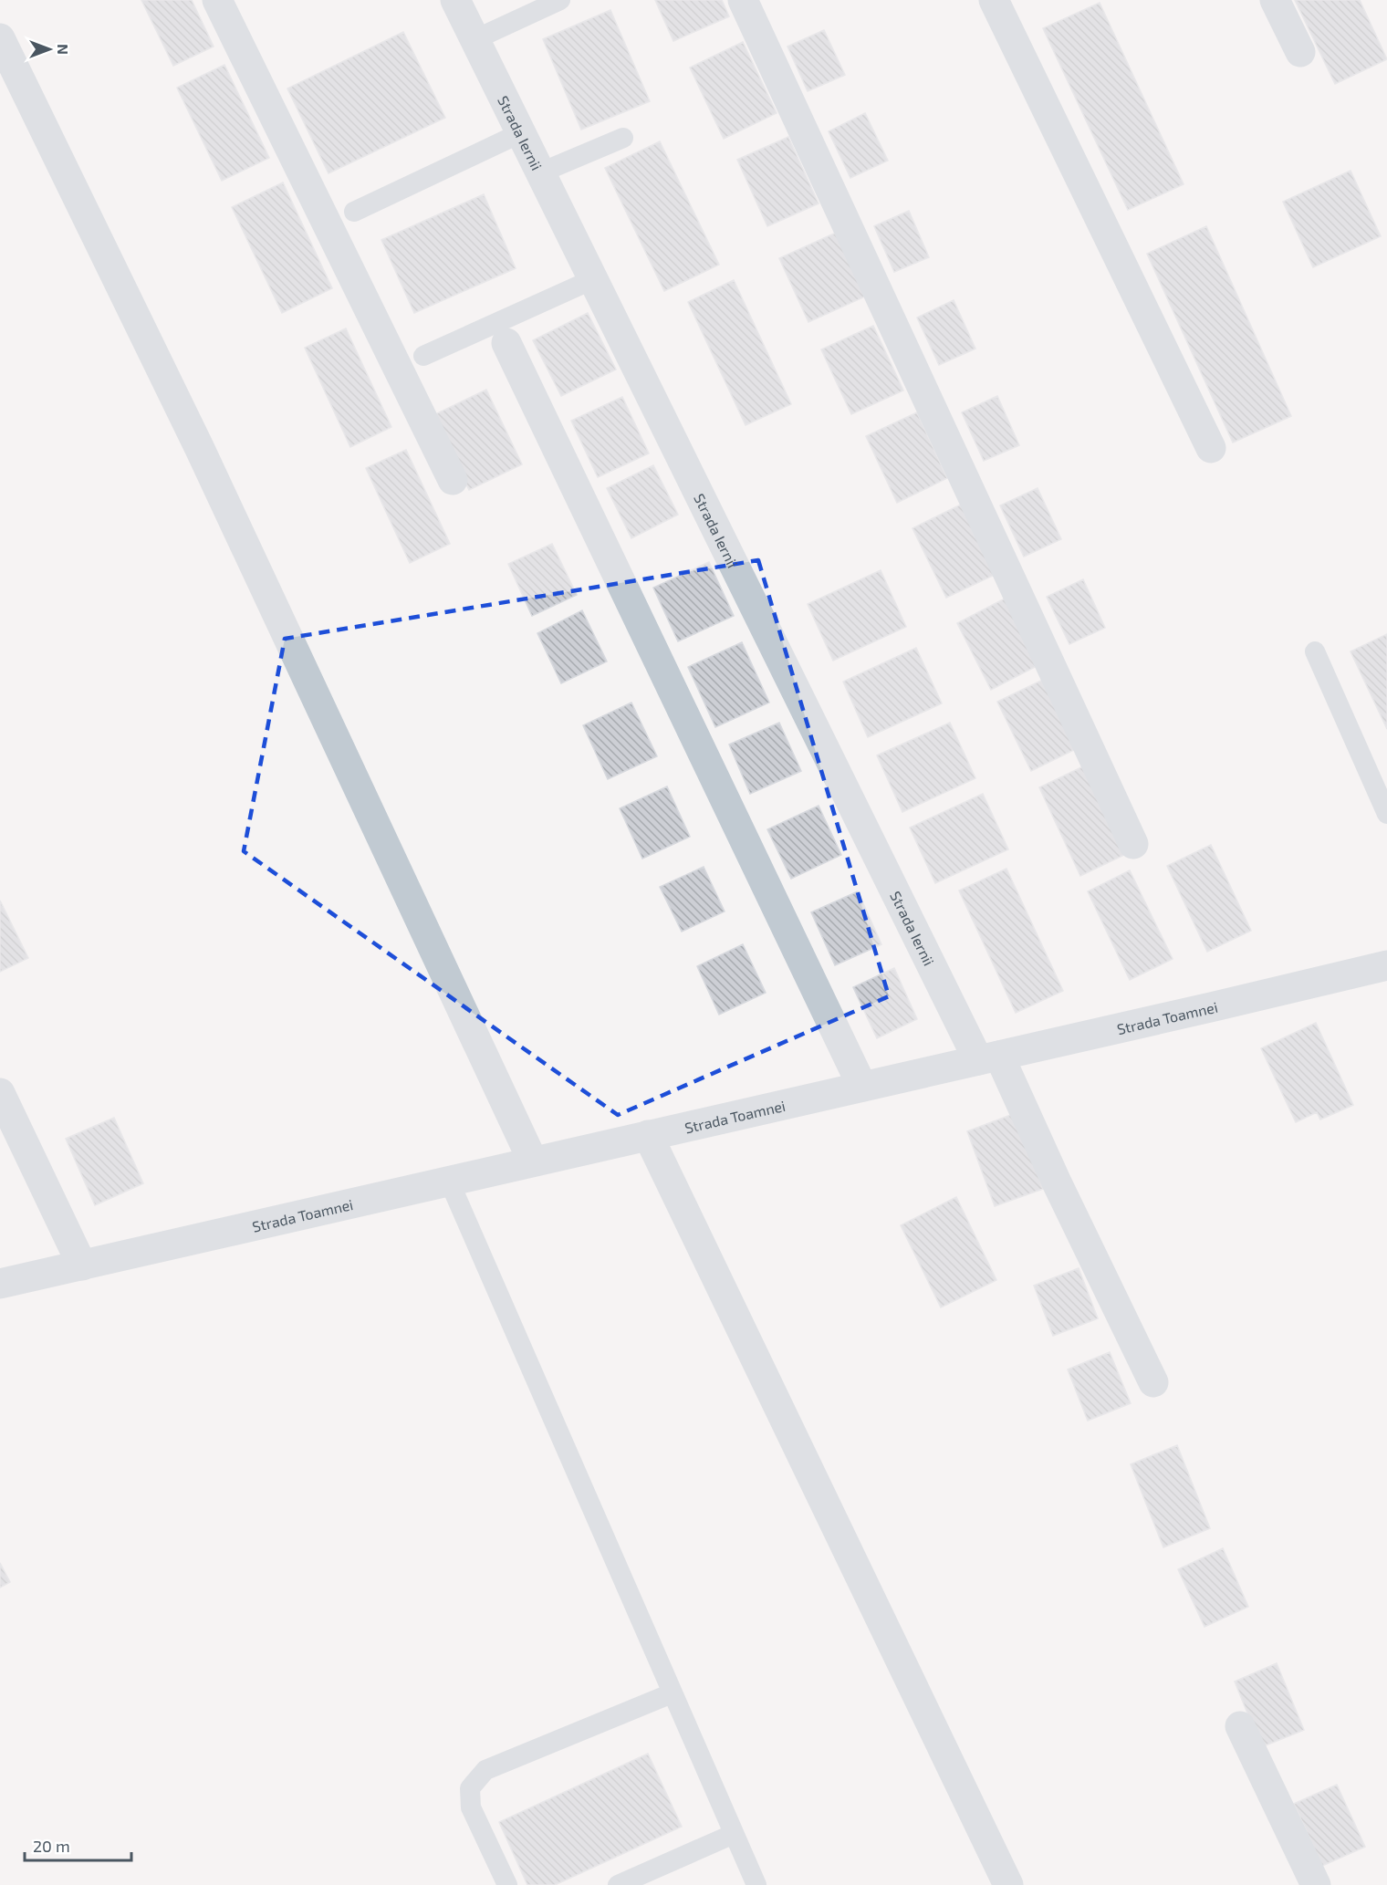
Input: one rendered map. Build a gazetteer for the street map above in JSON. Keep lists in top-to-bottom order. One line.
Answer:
{"streets":{"street":["Strada Iernii","Strada Toamnei"]},"crossings":[["Strada Iernii","Strada Toamnei"]],"scale_bar":"20 m","north":"right"}
